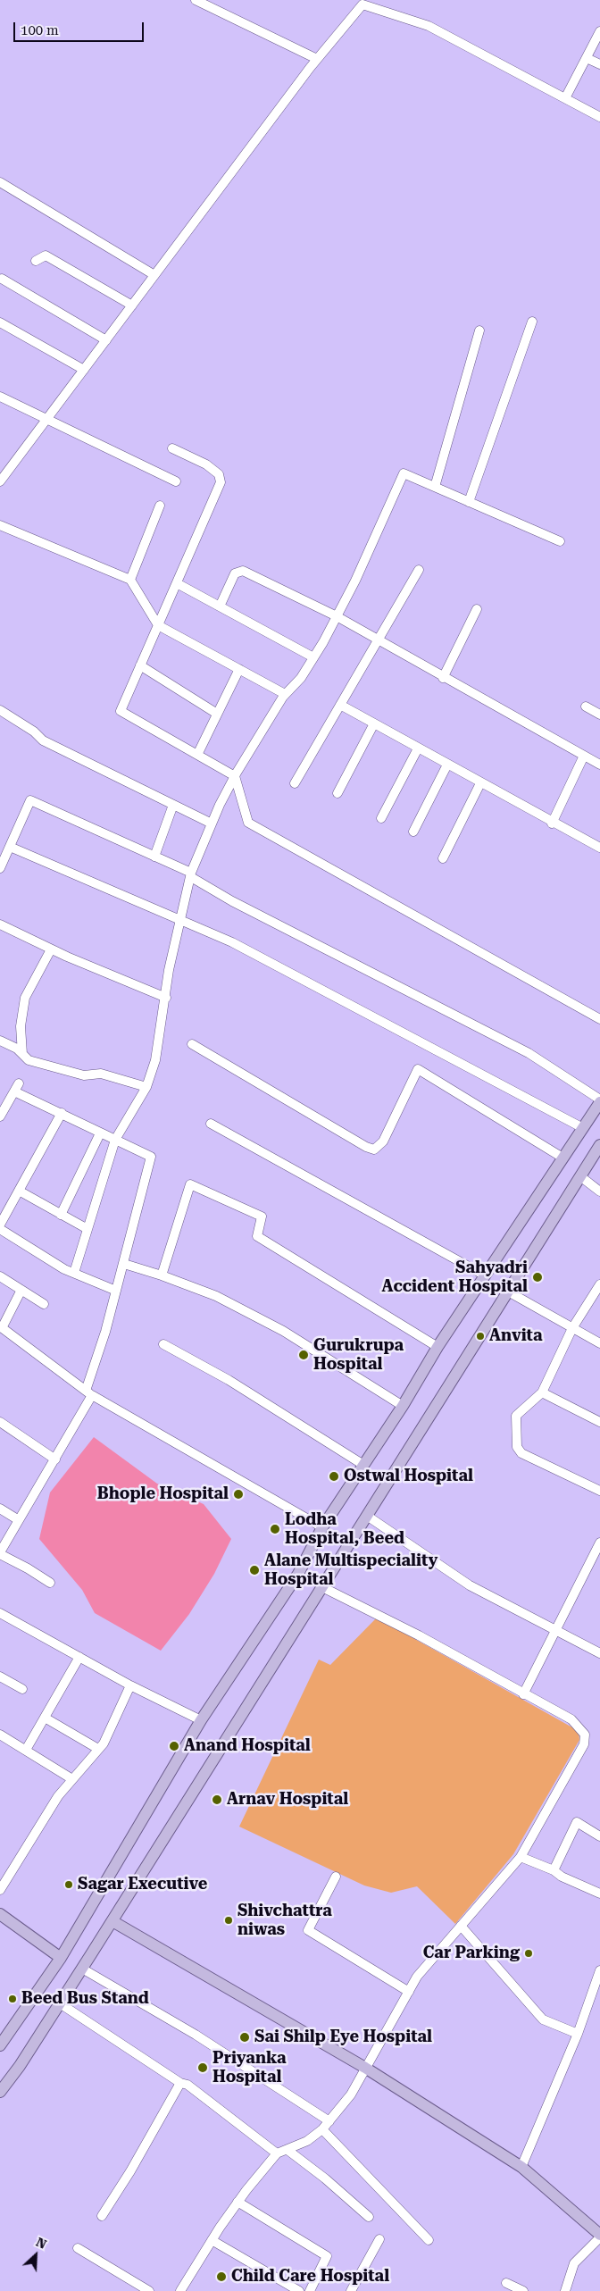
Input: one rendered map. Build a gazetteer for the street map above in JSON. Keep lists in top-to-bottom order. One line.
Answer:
{"places":["Sahyadri Accident Hospital","Anvita","Gurukrupa Hospital","Ostwal Hospital","Bhople Hospital","Lodha Hospital, Beed","Alane Multispeciality Hospital","Anand Hospital","Arnav Hospital","Sagar Executive","Shivchattra niwas","Car Parking","Beed Bus Stand","Sai Shilp Eye Hospital","Priyanka Hospital","Child Care Hospital"],"scale_bar":"100 m","north":"top right"}
